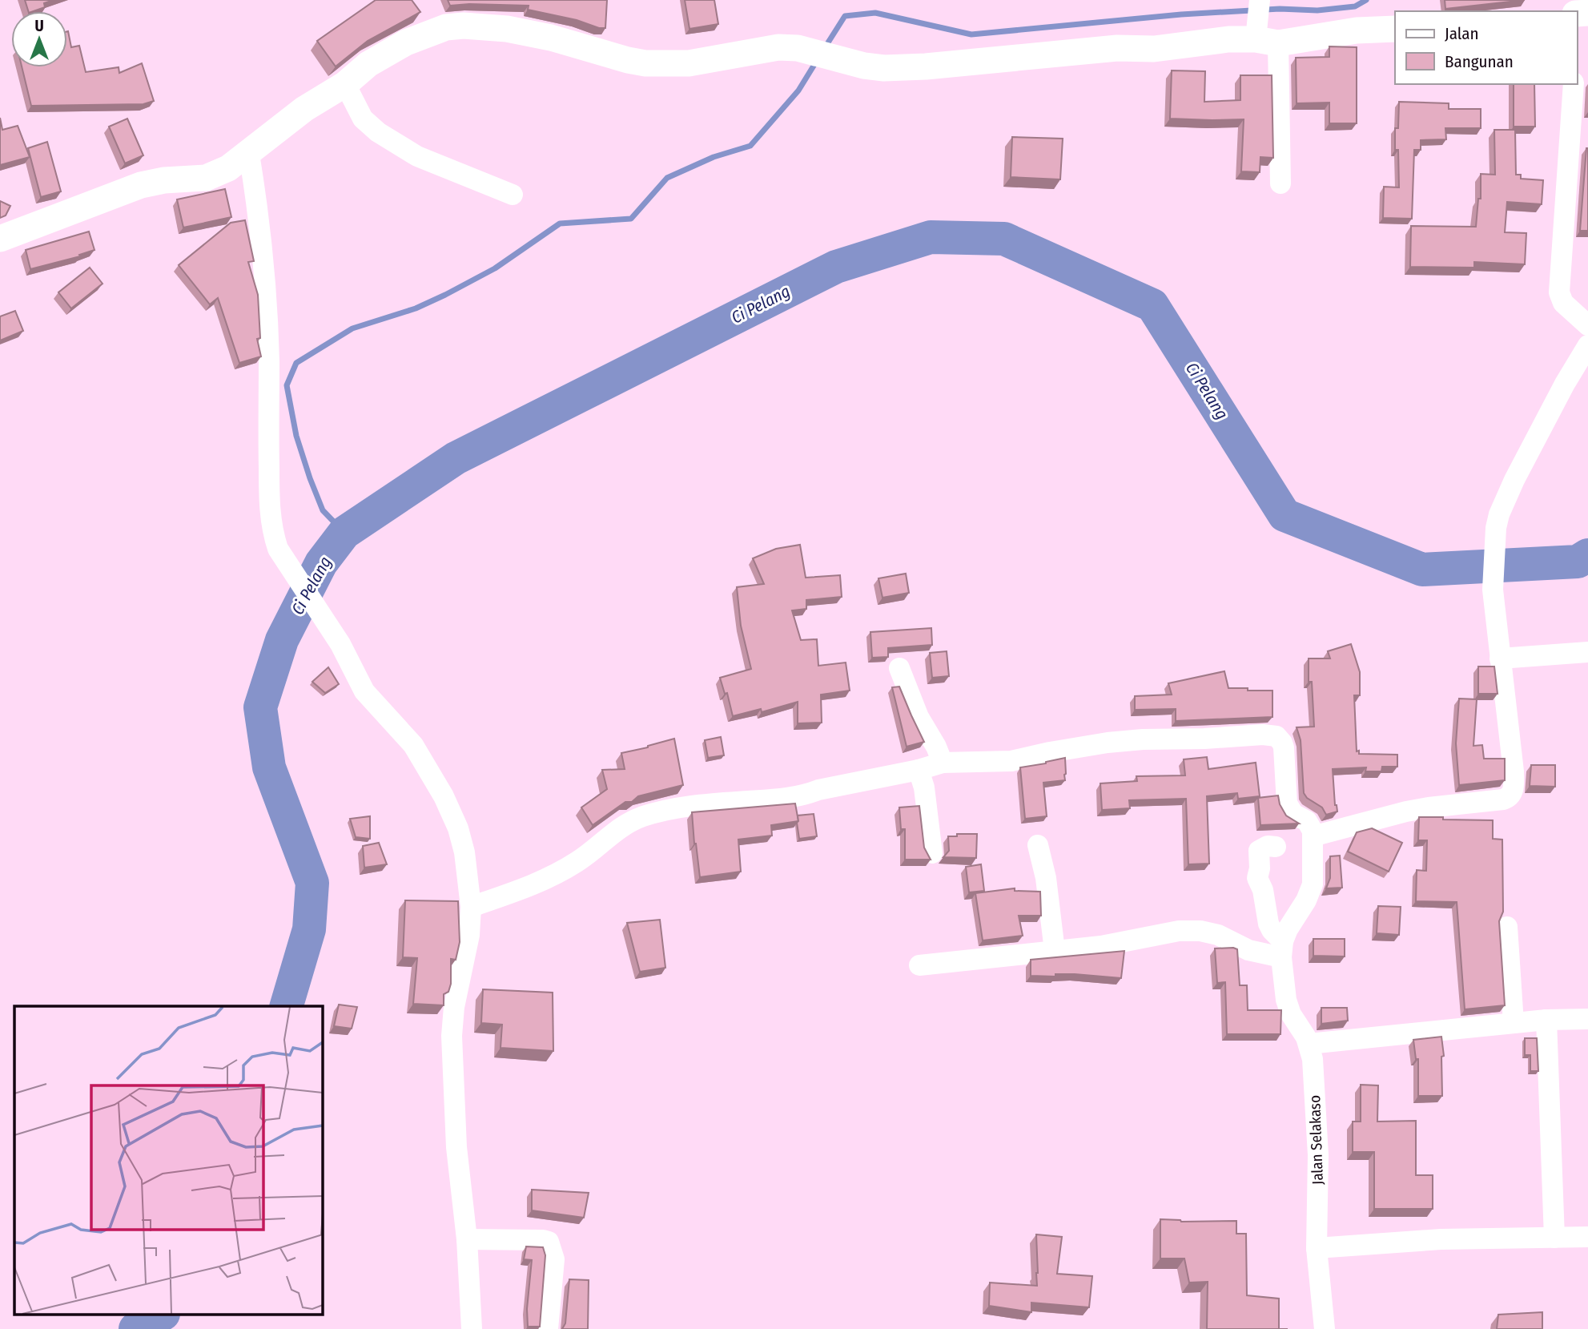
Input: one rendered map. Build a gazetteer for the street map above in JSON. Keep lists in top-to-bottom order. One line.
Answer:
{"streets":{"street":["Jalan Selakaso"]},"water":["Ci Pelang"],"legend":["Jalan","Bangunan"],"north":"top"}
